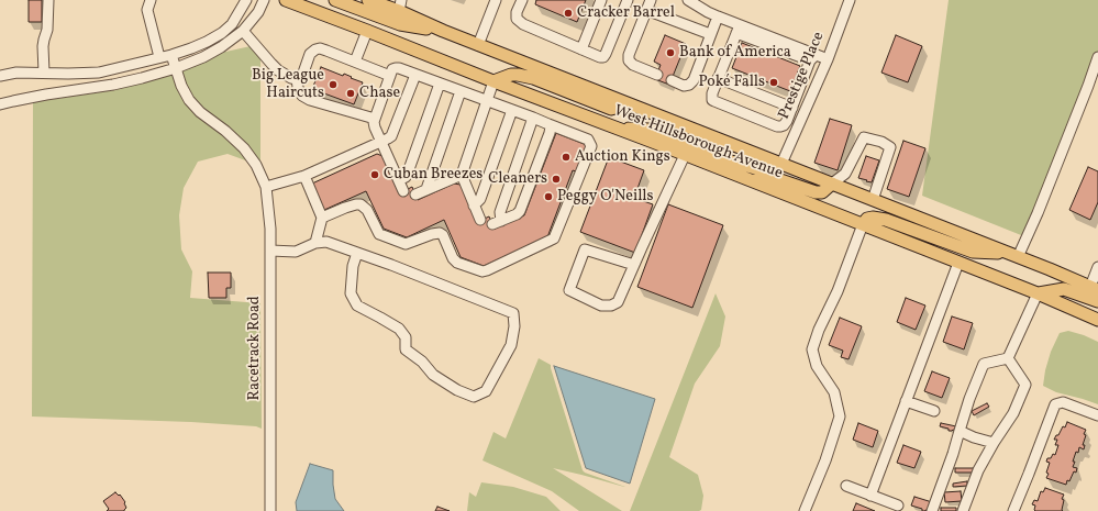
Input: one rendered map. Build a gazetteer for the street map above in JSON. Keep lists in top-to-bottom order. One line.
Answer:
{"streets":{"main road":["West Hillsborough Avenue"],"street":["Prestige Place","Racetrack Road"]},"crossings":[["Prestige Place","West Hillsborough Avenue"]],"places":["Cracker Barrel","Bank of America","Poké Falls","Big League Haircuts","Chase","Auction Kings","Cuban Breezes","Cleaners","Peggy O'Neills"]}
